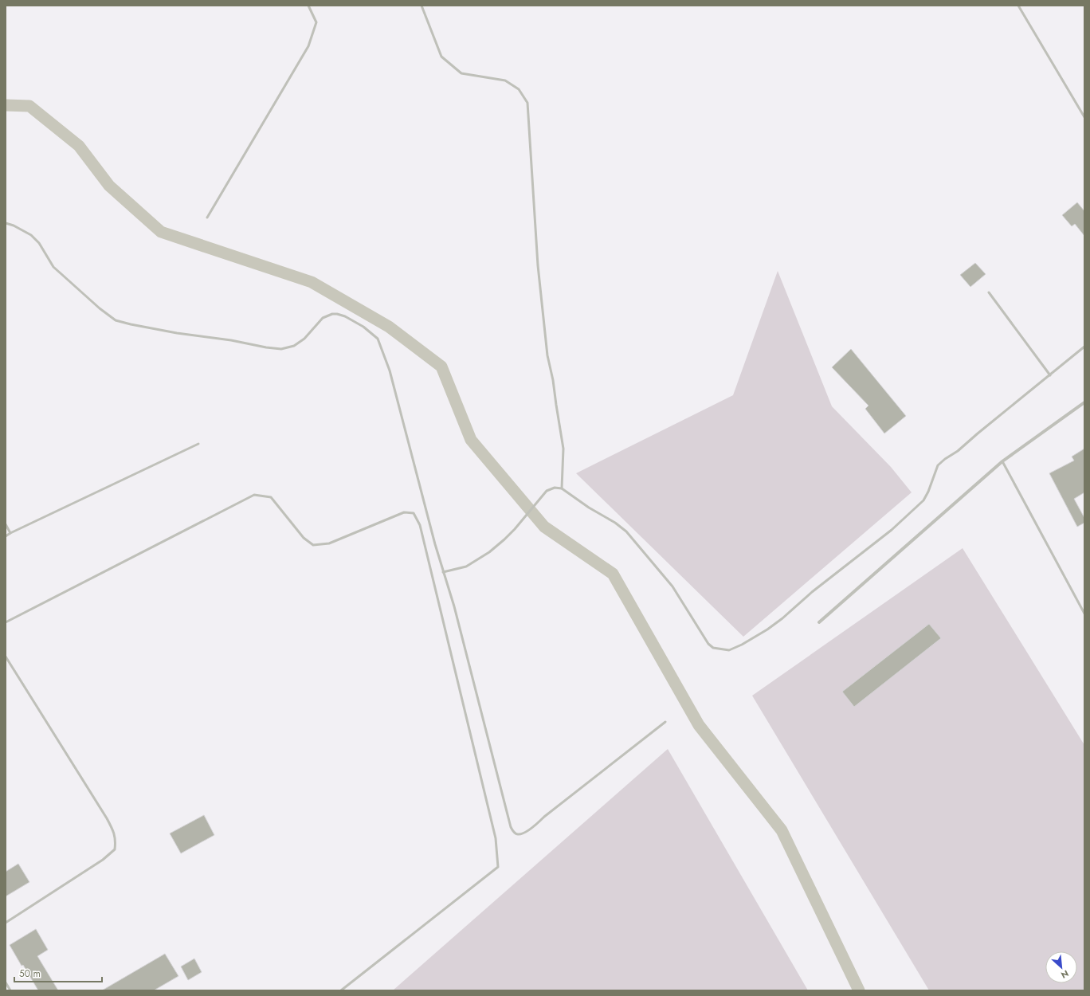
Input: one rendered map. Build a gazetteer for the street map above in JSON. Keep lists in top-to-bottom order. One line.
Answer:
{"scale_bar":"50 m","north":"bottom right"}
